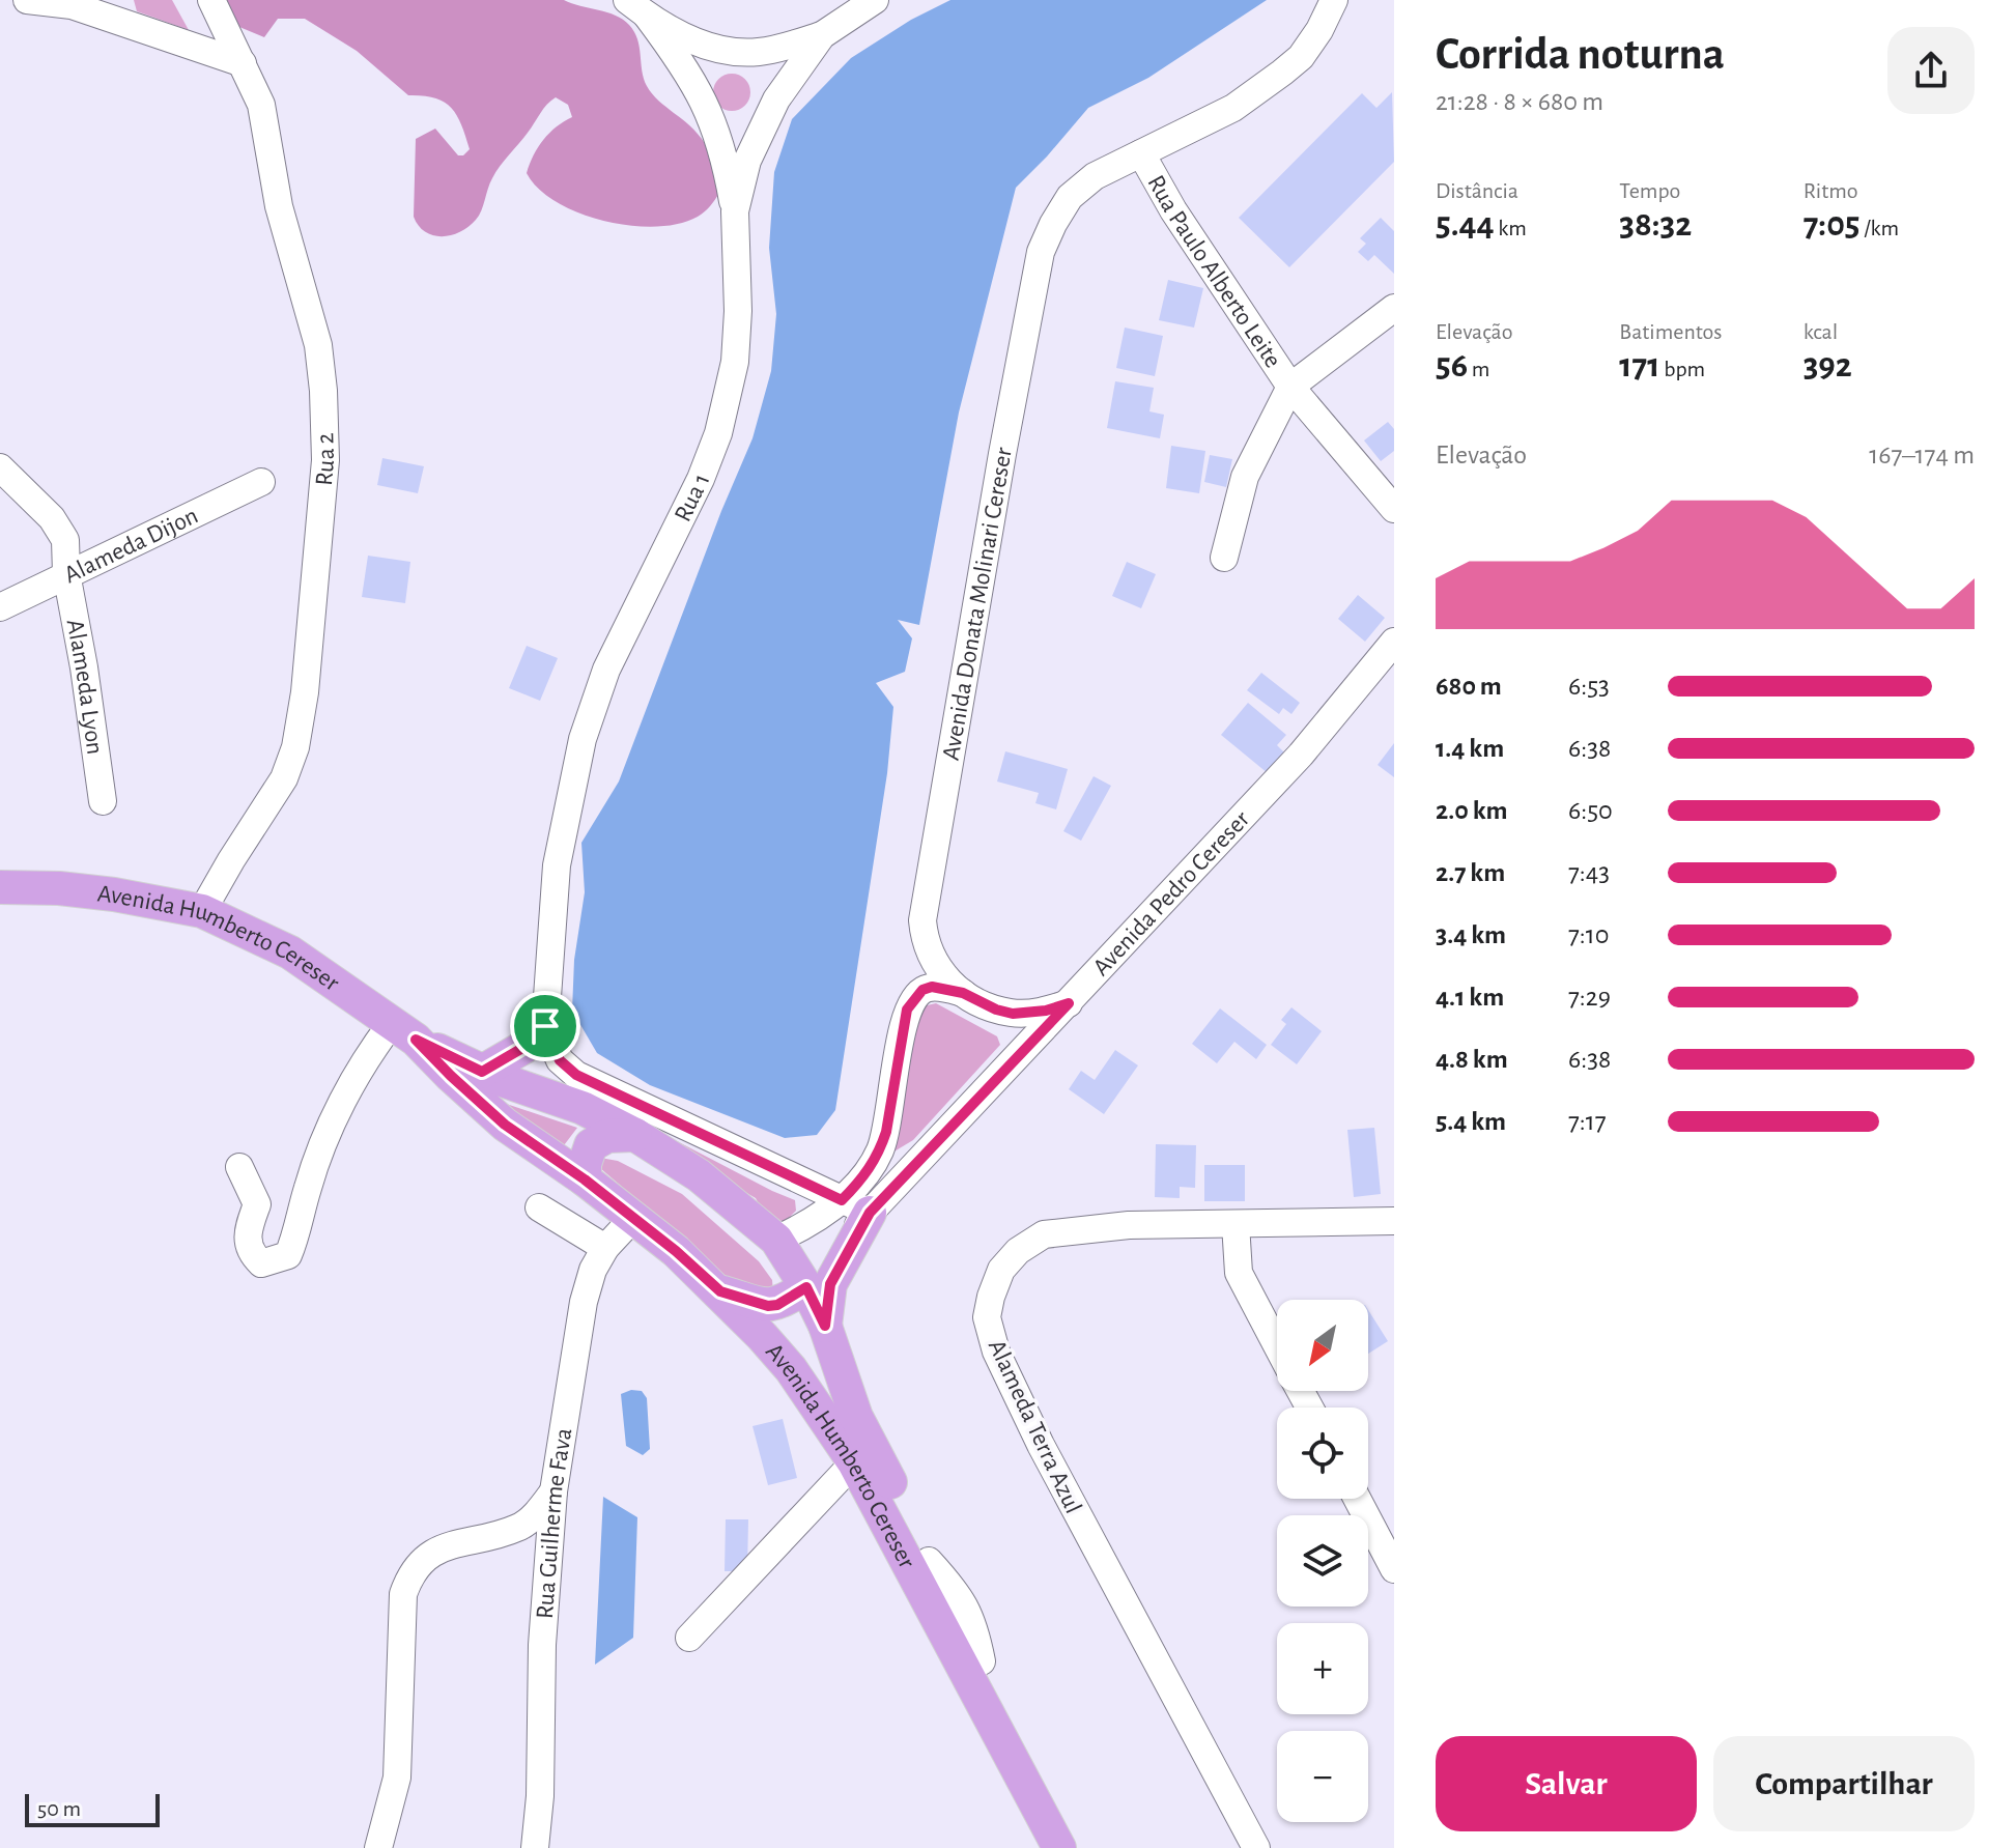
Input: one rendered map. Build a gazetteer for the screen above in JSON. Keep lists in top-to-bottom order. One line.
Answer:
{"streets":{"main road":["Avenida Humberto Cereser"],"street":["Rua Paulo Alberto Leite","Rua 2","Rua 1","Alameda Dijon","Avenida Donata Molinari Cereser","Alameda Lyon","Avenida Pedro Cereser","Alameda Terra Azul","Rua Guilherme Fava"]},"crossings":[["Rua Paulo Alberto Leite","Avenida Donata Molinari Cereser"],["Rua 2","Avenida Humberto Cereser"],["Alameda Dijon","Alameda Lyon"],["Avenida Pedro Cereser","Avenida Humberto Cereser"],["Avenida Humberto Cereser","Rua Guilherme Fava"]],"scale_bar":"50 m","north":"bottom left","page":{"heading":["Corrida noturna","21:28 · 8 × 680 m"],"stats":[["Distância","5.44 km"],["Tempo","38:32"],["Ritmo","7:05 /km"],["Elevação","56 m"],["Batimentos","171 bpm"],["kcal","392"]],"chart":["Elevação","167–174 m"],"list":[{"name":"680 m","note":"6:53"},{"name":"1.4 km","note":"6:38"},{"name":"2.0 km","note":"6:50"},{"name":"2.7 km","note":"7:43"},{"name":"3.4 km","note":"7:10"},{"name":"4.1 km","note":"7:29"},{"name":"4.8 km","note":"6:38"},{"name":"5.4 km","note":"7:17"}],"map_buttons":["+","−"],"buttons":["Salvar","Compartilhar"],"scale":"50 m"}}
